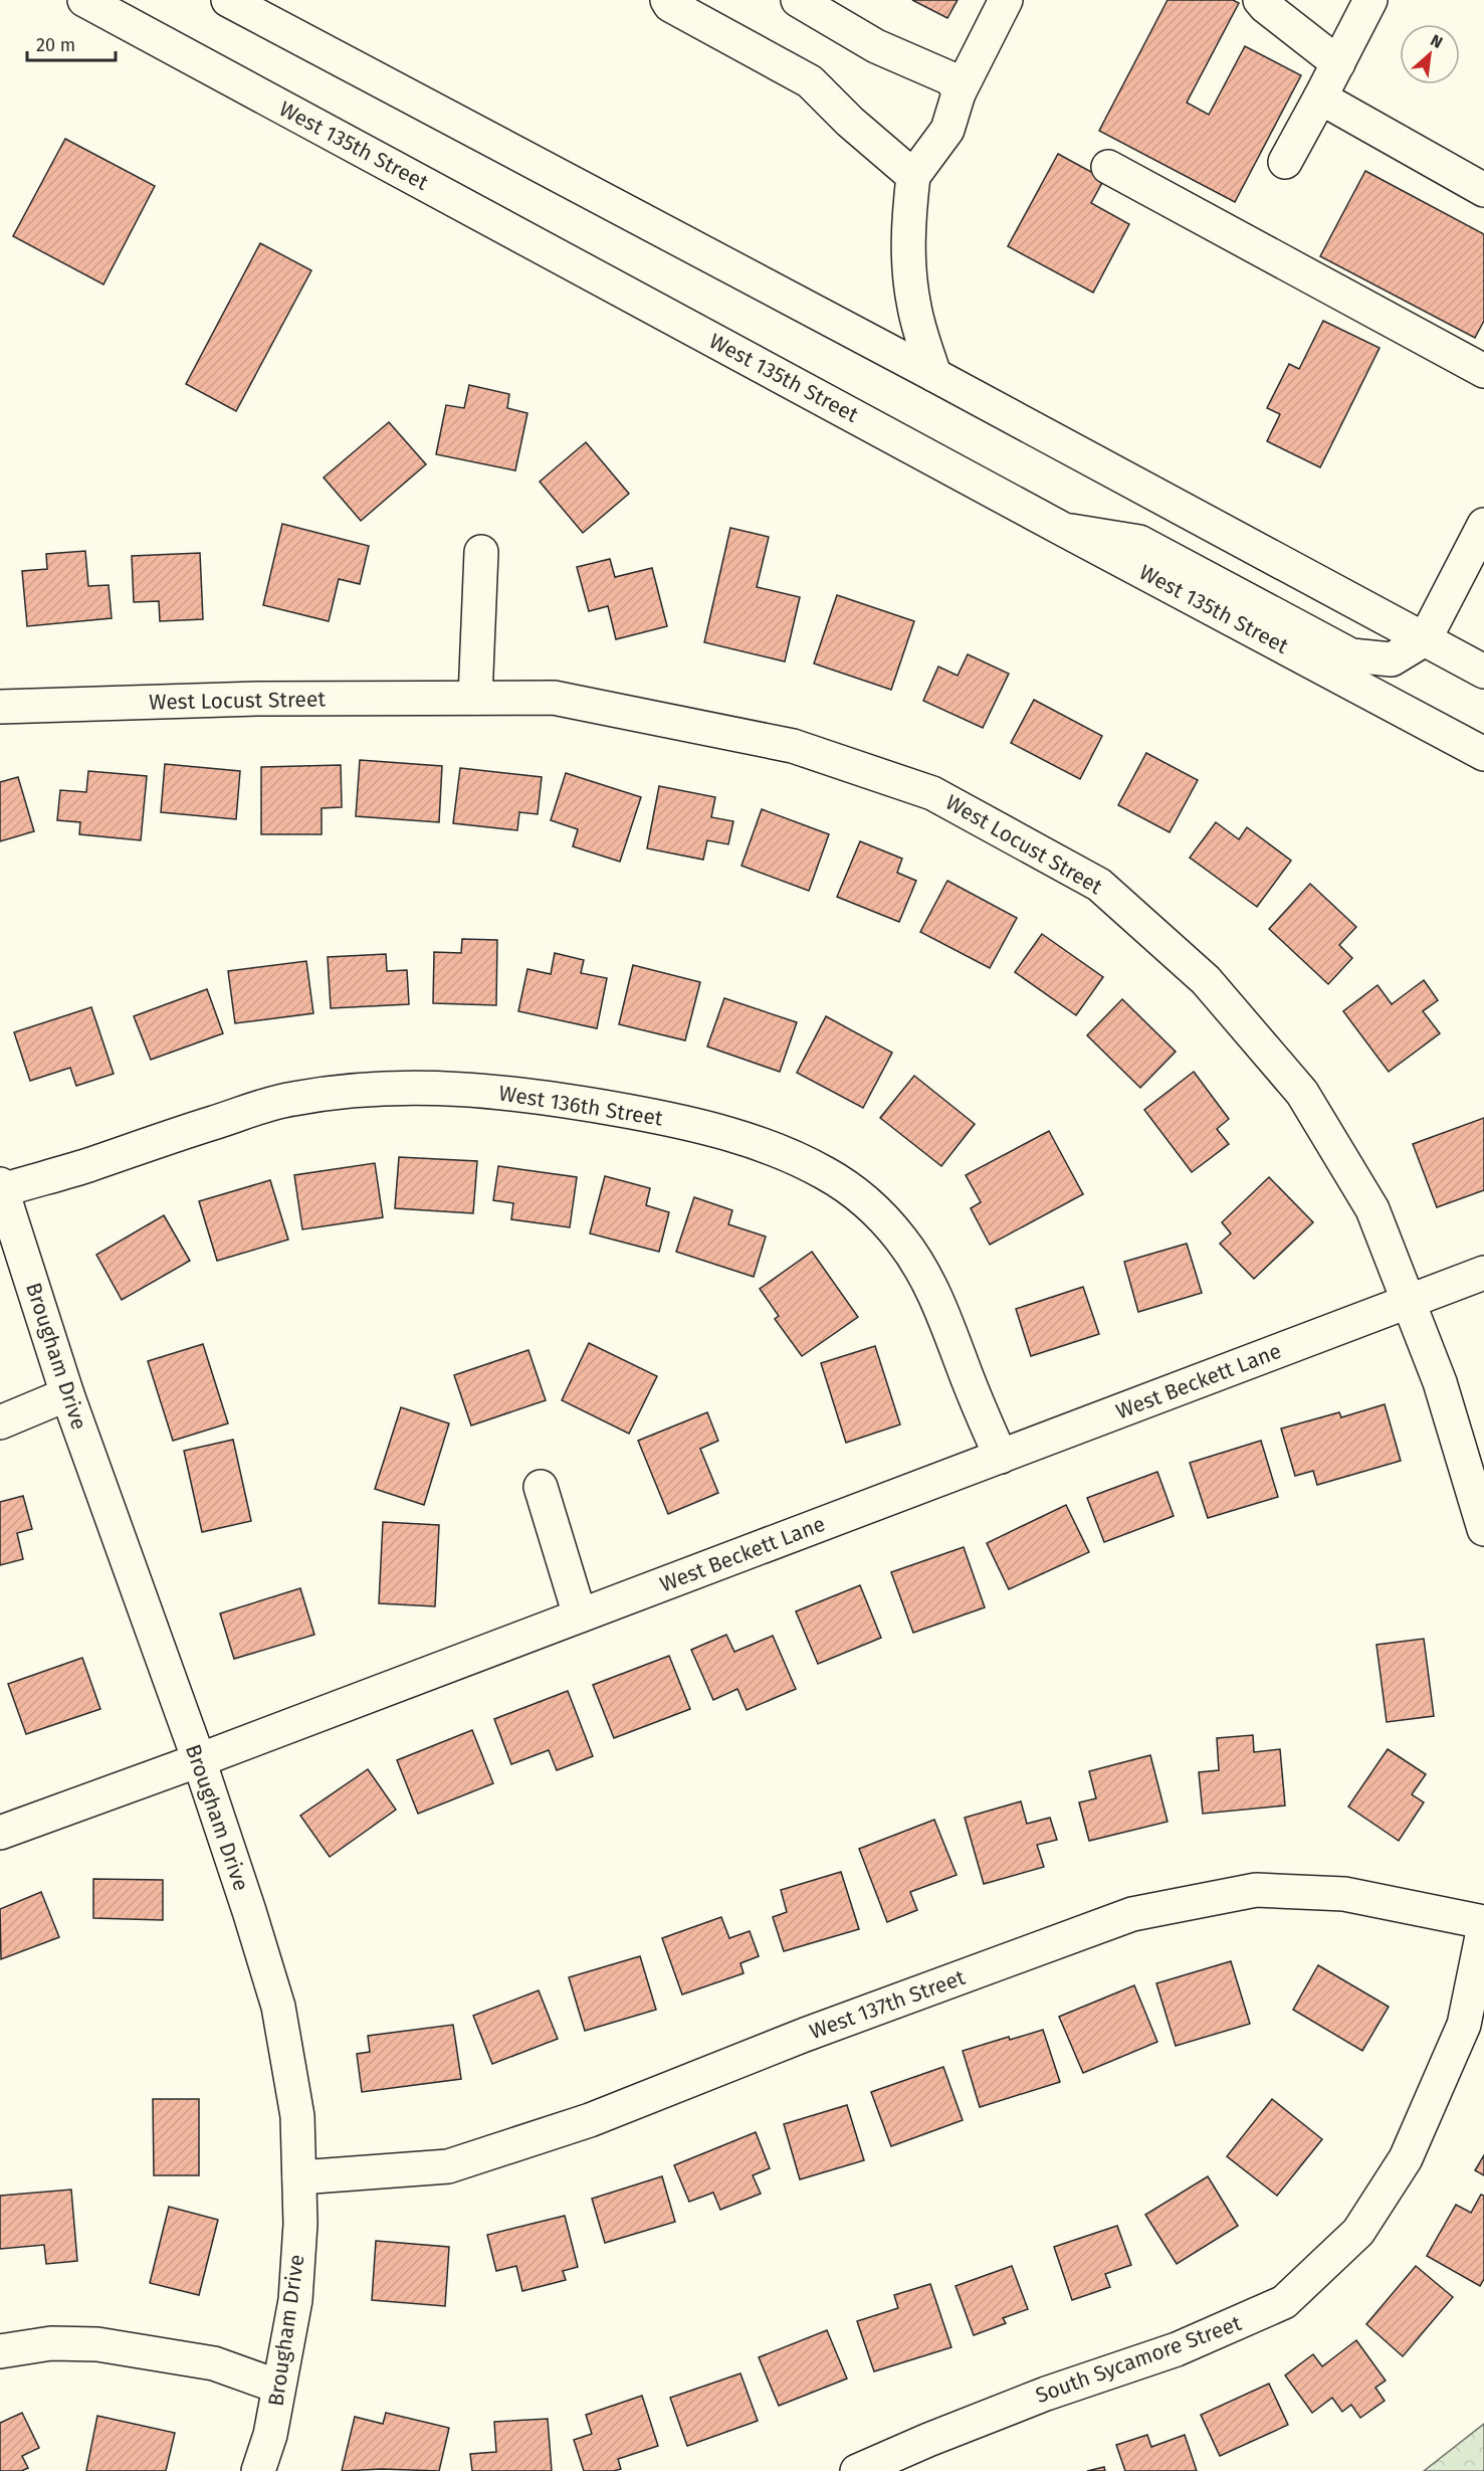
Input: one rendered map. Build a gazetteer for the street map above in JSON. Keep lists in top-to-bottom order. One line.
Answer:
{"streets":{"street":["West 135th Street","West Locust Street","West 136th Street","Brougham Drive","West Beckett Lane","West 137th Street","South Sycamore Street"]},"crossings":[["West Locust Street","West Beckett Lane"],["West 136th Street","Brougham Drive"],["West 136th Street","West Beckett Lane"],["Brougham Drive","West Beckett Lane"],["Brougham Drive","West 137th Street"],["West 137th Street","South Sycamore Street"]],"scale_bar":"20 m","north":"top right"}
